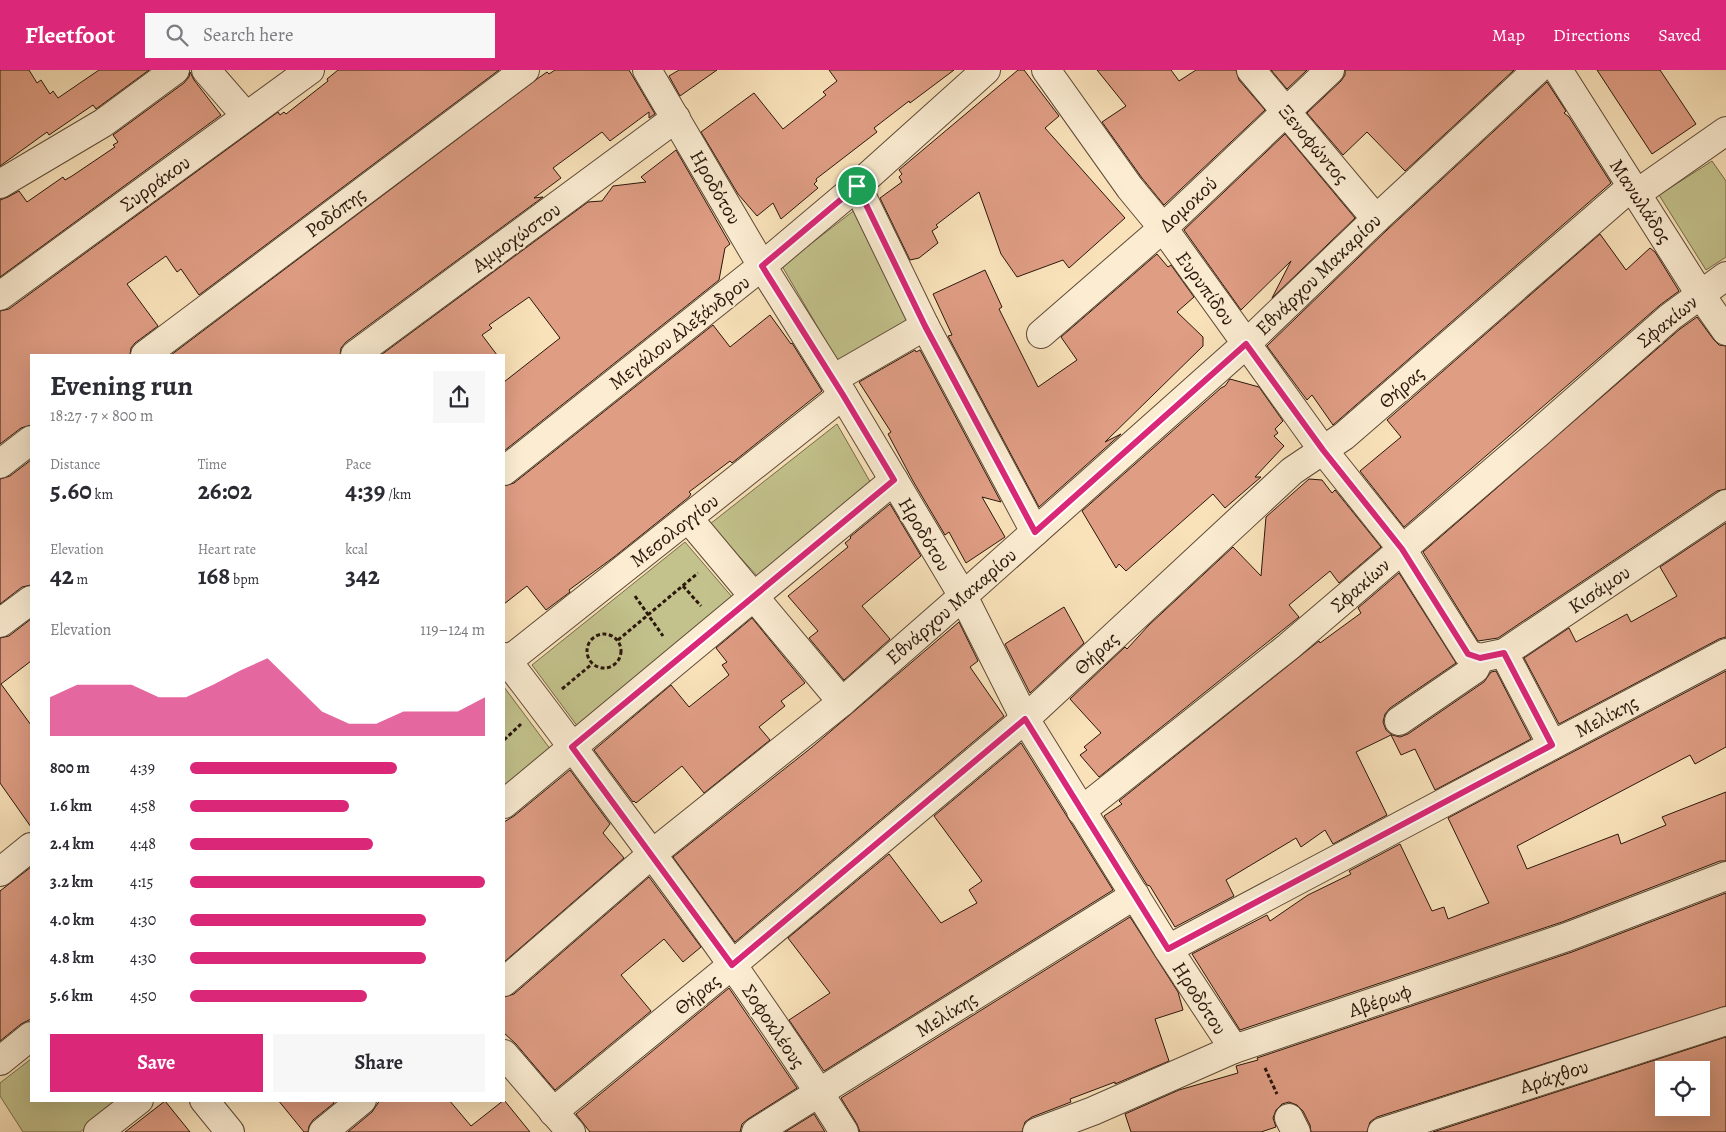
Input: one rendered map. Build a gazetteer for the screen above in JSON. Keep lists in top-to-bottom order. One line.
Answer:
{"streets":{"street":["Ξενοφώντος","Συρράκου","Ηροδότου","Μανωλάδος","Δομοκού","Ροδόπης","Αμμοχώστου","Εθνάρχου Μακαρίου","Ευρυπίδου","Σφακίων","Μεγάλου Αλεξάνδρου","Θήρας","Μεσολογγίου","Κισάμου","Μελίκης","Αβέρωφ","Σοφοκλέους","Αράχθου"]},"crossings":[["Ξενοφώντος","Δομοκού"],["Ξενοφώντος","Εθνάρχου Μακαρίου"],["Ηροδότου","Αμμοχώστου"],["Ηροδότου","Εθνάρχου Μακαρίου"],["Ηροδότου","Σφακίων"],["Ηροδότου","Μεγάλου Αλεξάνδρου"],["Ηροδότου","Θήρας"],["Ηροδότου","Μεσολογγίου"],["Ηροδότου","Μελίκης"],["Ηροδότου","Αβέρωφ"],["Μανωλάδος","Σφακίων"],["Μανωλάδος","Θήρας"],["Δομοκού","Ευρυπίδου"],["Εθνάρχου Μακαρίου","Ευρυπίδου"],["Εθνάρχου Μακαρίου","Σοφοκλέους"],["Ευρυπίδου","Σφακίων"],["Ευρυπίδου","Θήρας"],["Ευρυπίδου","Κισάμου"],["Ευρυπίδου","Μελίκης"],["Θήρας","Σοφοκλέους"],["Μεσολογγίου","Σοφοκλέους"],["Μελίκης","Σοφοκλέους"]],"page":{"header":"Fleetfoot","search":"Search here","nav":["Map","Directions","Saved"],"heading":["Evening run","18:27 · 7 × 800 m"],"stats":[["Distance","5.60 km"],["Time","26:02"],["Pace","4:39 /km"],["Elevation","42 m"],["Heart rate","168 bpm"],["kcal","342"]],"chart":["Elevation","119–124 m"],"list":[{"name":"800 m","note":"4:39"},{"name":"1.6 km","note":"4:58"},{"name":"2.4 km","note":"4:48"},{"name":"3.2 km","note":"4:15"},{"name":"4.0 km","note":"4:30"},{"name":"4.8 km","note":"4:30"},{"name":"5.6 km","note":"4:50"}],"buttons":["Save","Share"]}}
